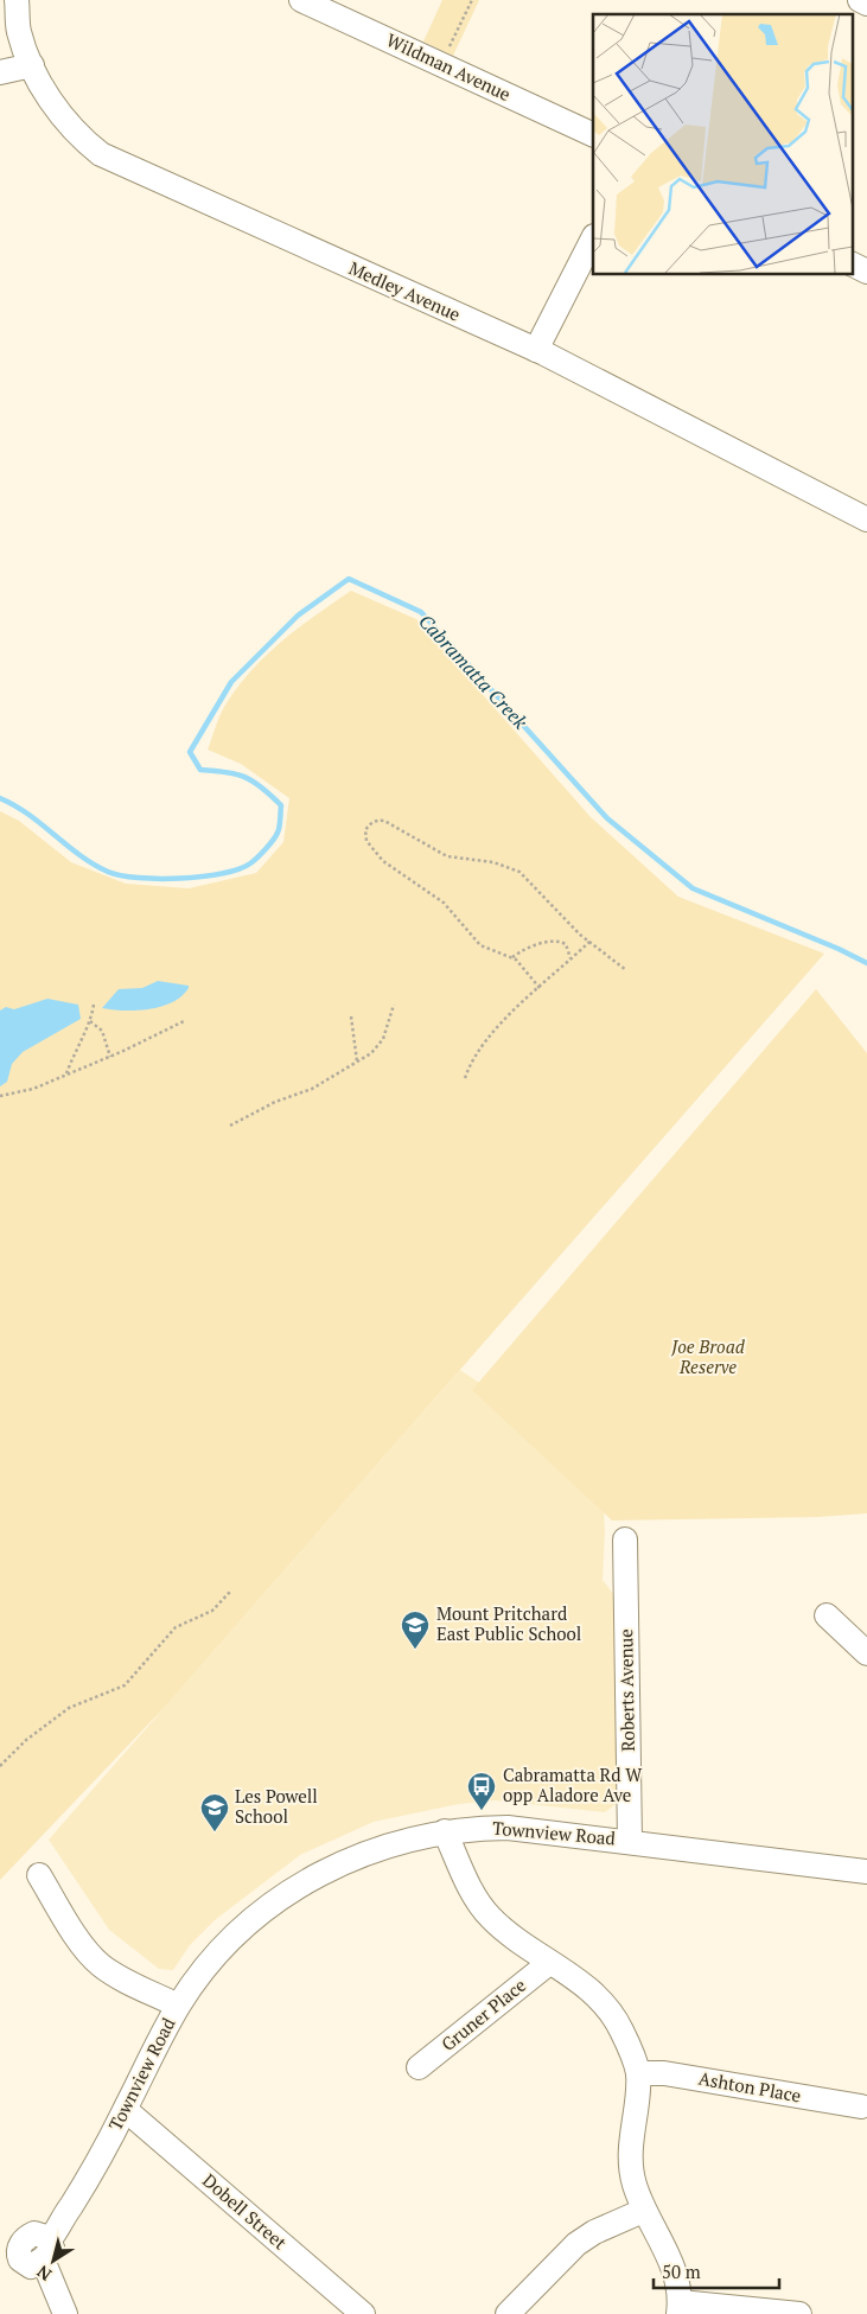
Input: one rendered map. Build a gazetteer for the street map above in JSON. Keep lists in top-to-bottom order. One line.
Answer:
{"streets":{"street":["Wildman Avenue","Medley Avenue","Roberts Avenue","Townview Road","Gruner Place","Ashton Place","Dobell Street"]},"crossings":[["Roberts Avenue","Townview Road"],["Townview Road","Dobell Street"]],"water":["Cabramatta Creek"],"parks":["Joe Broad Reserve"],"places":{"school or university":["Mount Pritchard East Public School","Les Powell School"],"bus stop":["Cabramatta Rd W opp Aladore Ave"]},"scale_bar":"50 m","north":"bottom left"}
